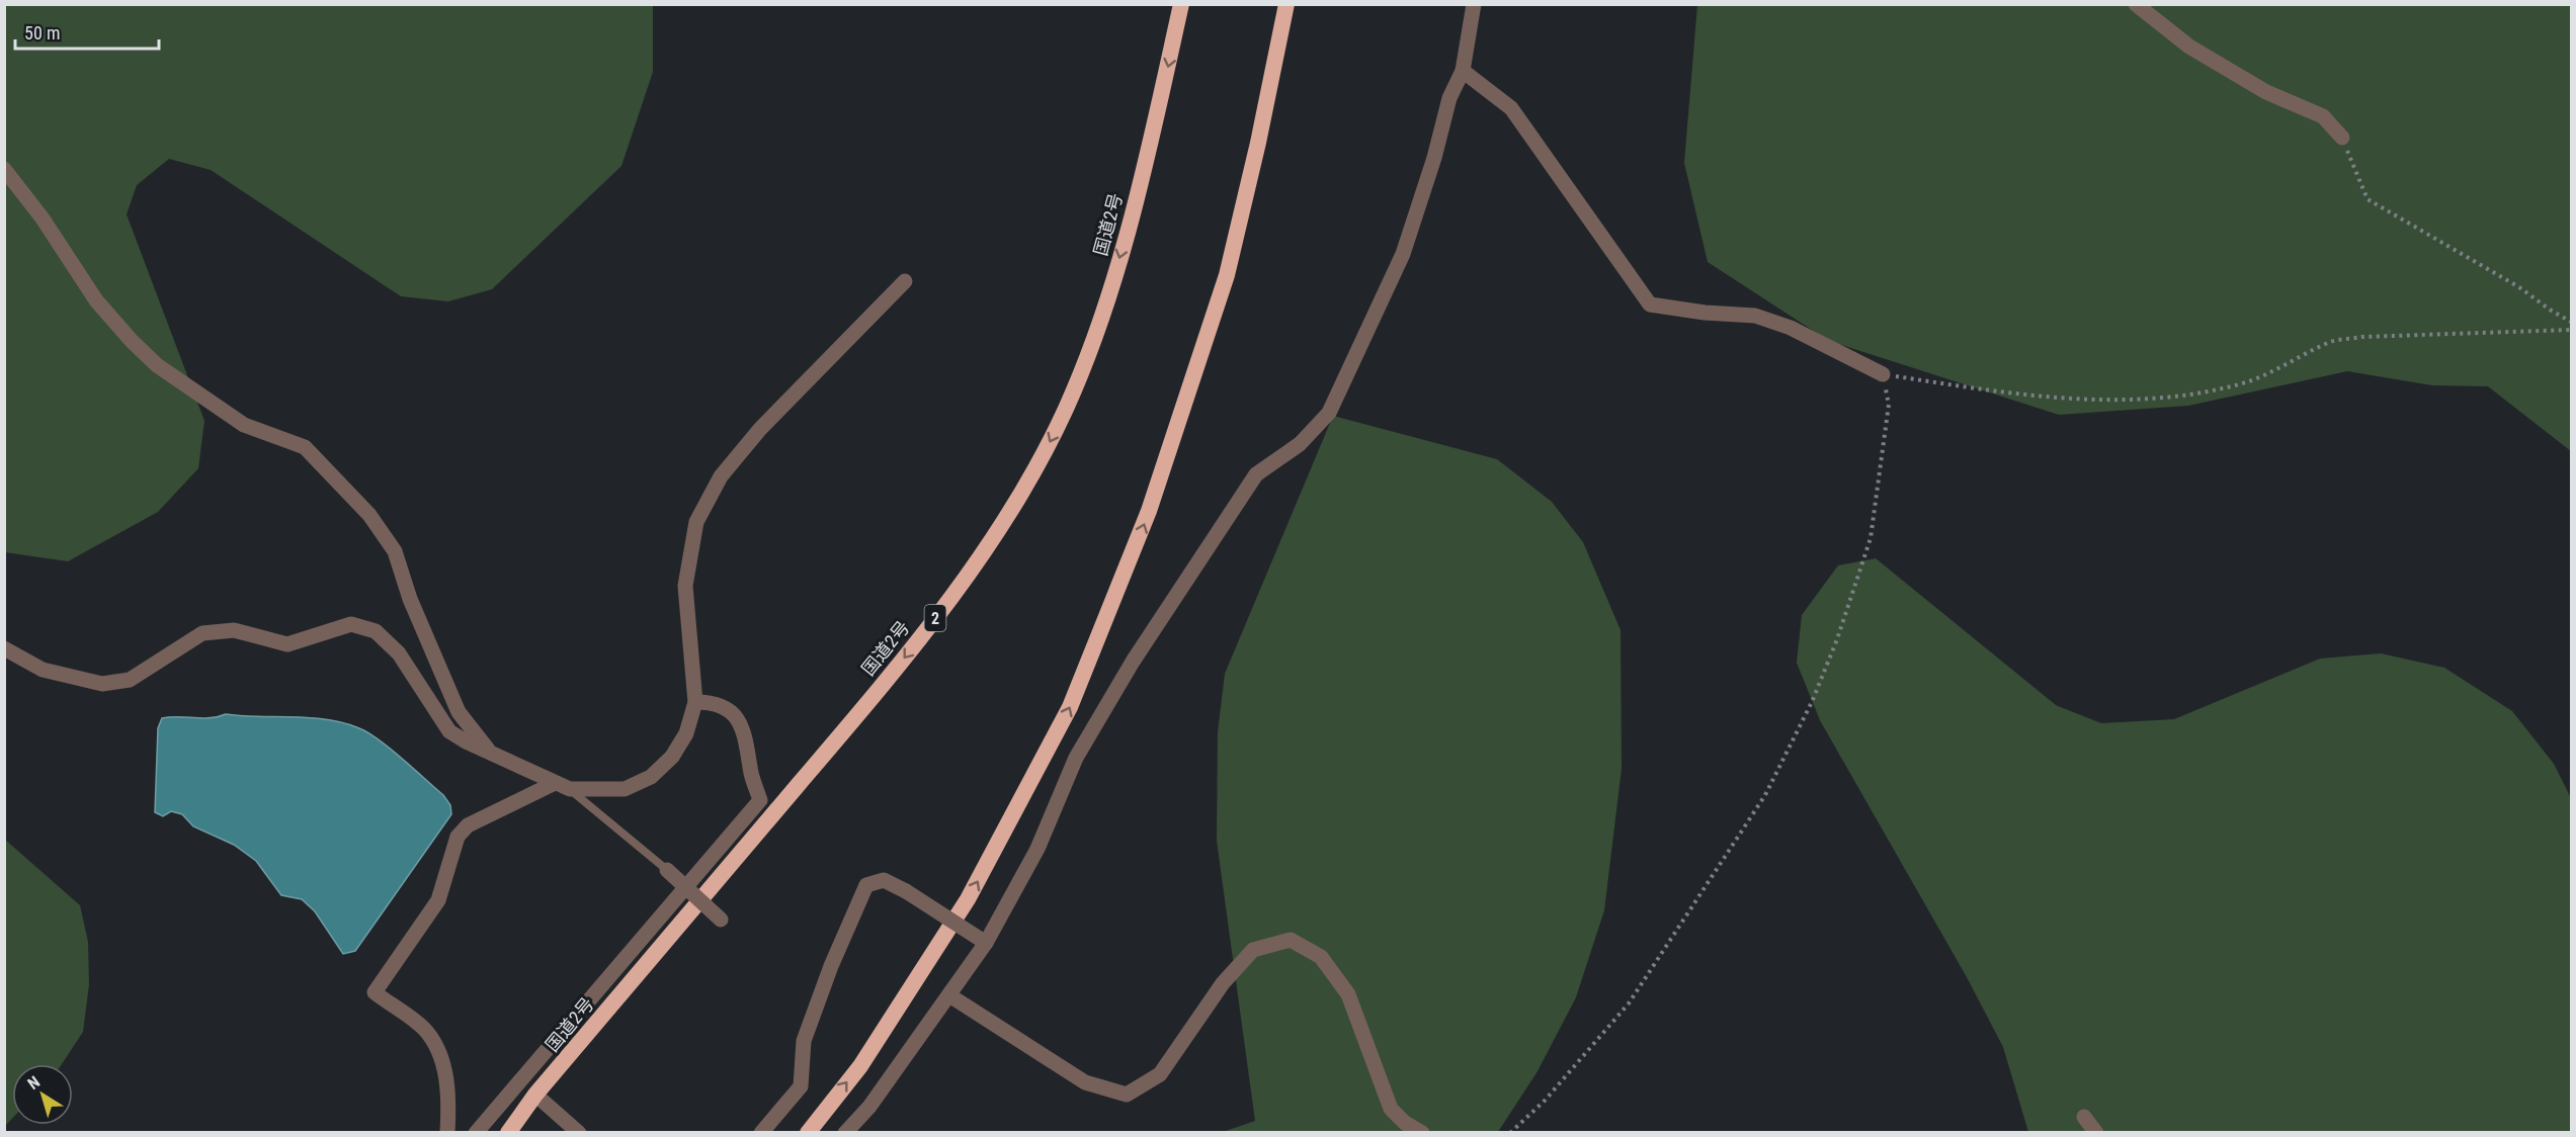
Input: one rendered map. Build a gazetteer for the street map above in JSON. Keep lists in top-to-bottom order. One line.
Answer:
{"streets":{"highway":["国道2号","2"]},"scale_bar":"50 m","north":"top left"}
